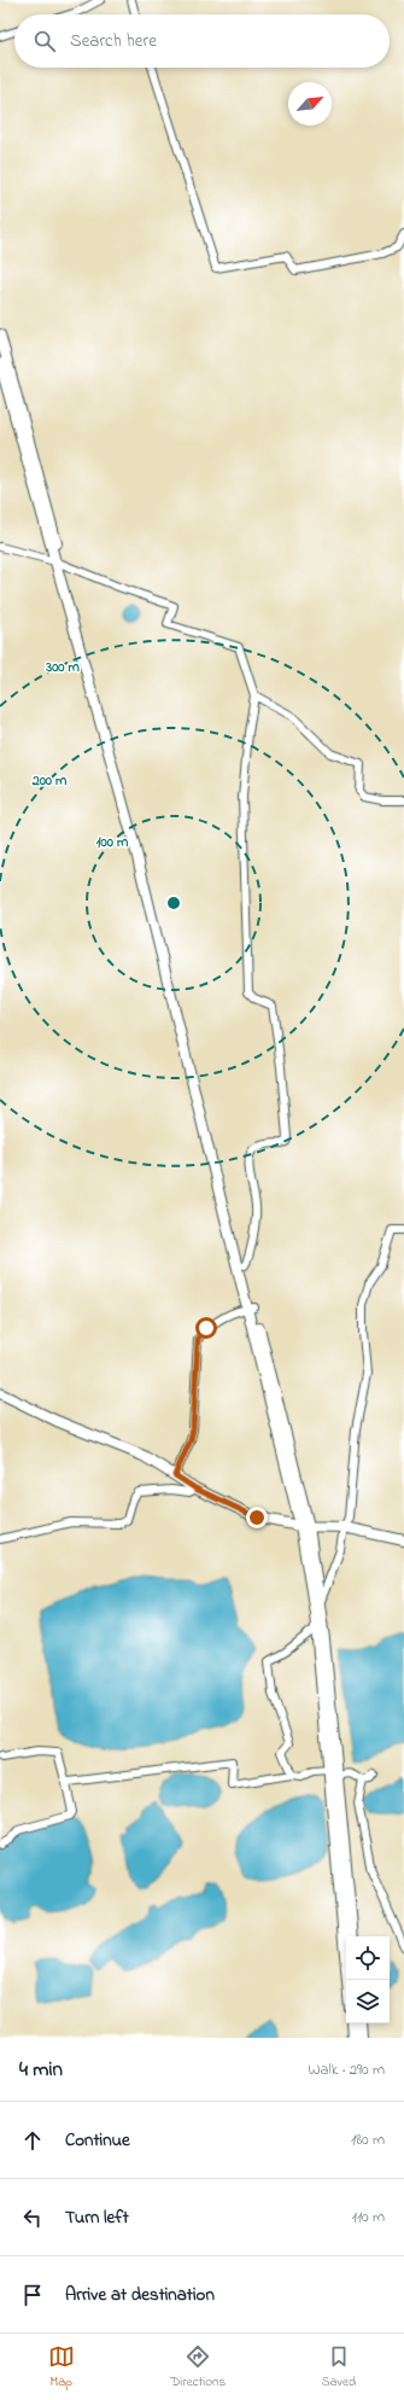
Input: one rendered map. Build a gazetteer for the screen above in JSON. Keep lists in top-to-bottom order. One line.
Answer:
{"north":"top right","page":{"search":"Search here","heading":["4 min","Walk · 290 m"],"list":[["Continue","180 m"],["Turn left","110 m"],"Arrive at destination"],"nav":["Map","Directions","Saved"]},"rings":["300 m","200 m","100 m"]}
